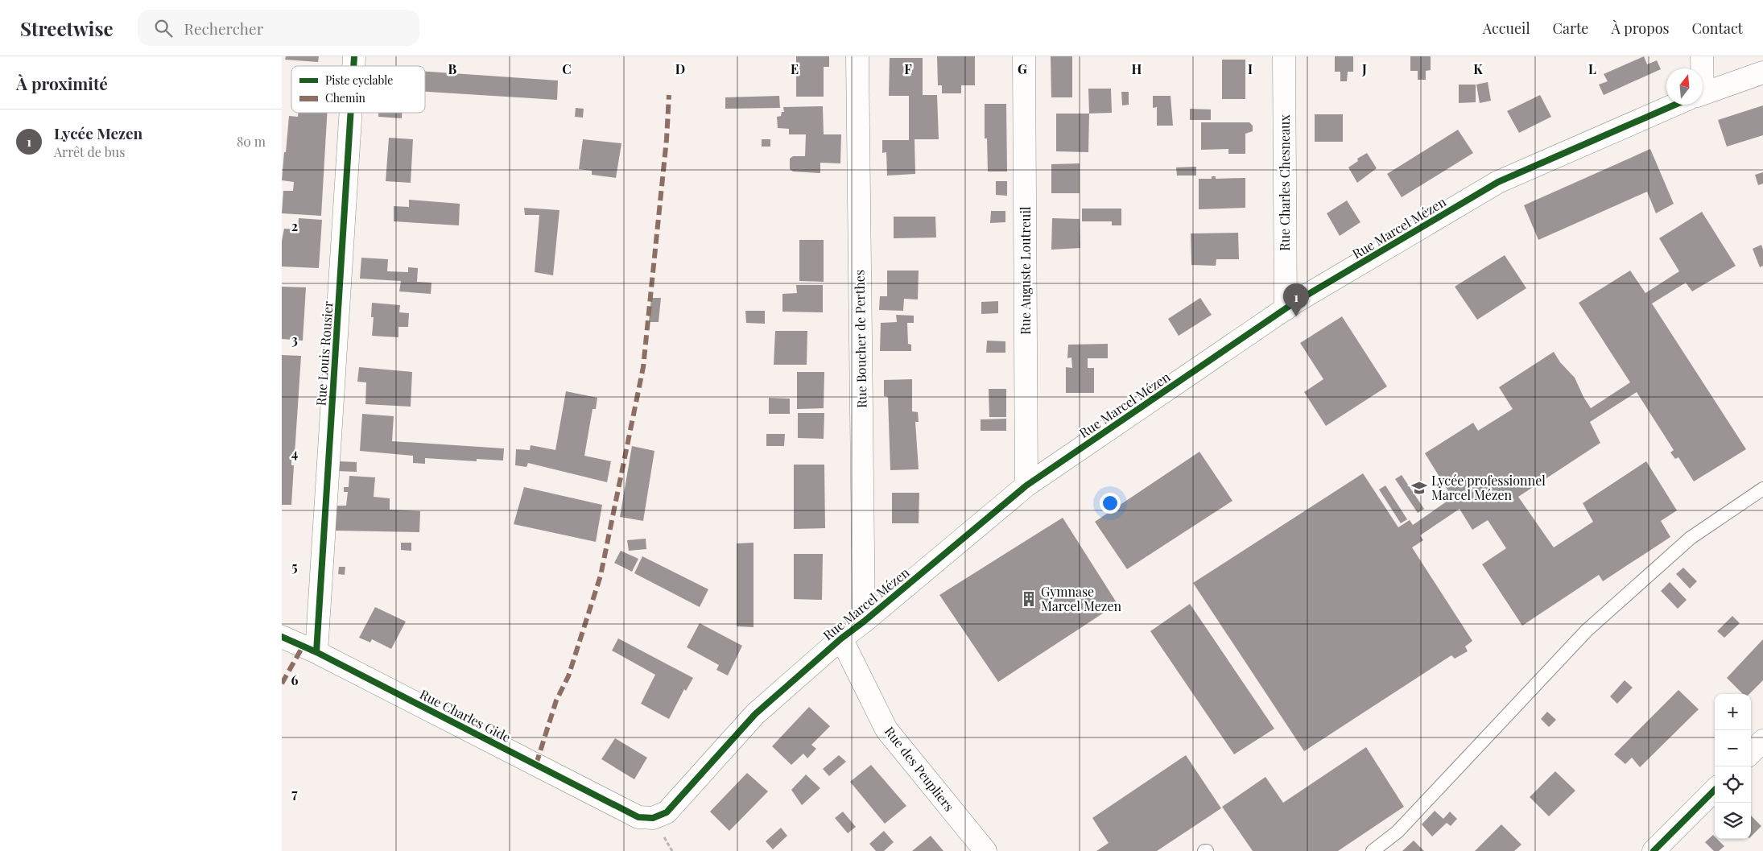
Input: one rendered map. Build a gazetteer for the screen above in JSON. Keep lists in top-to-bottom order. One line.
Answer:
{"streets":{"street":["Rue Charles Chesneaux","Rue Marcel Mézen","Rue Auguste Loutreuil","Rue Boucher de Perthes","Rue Louis Rousier","Rue Charles Gide","Rue des Peupliers"]},"crossings":[["Rue Charles Chesneaux","Rue Marcel Mézen"],["Rue Marcel Mézen","Rue Auguste Loutreuil"],["Rue Marcel Mézen","Rue Boucher de Perthes"],["Rue Marcel Mézen","Rue Charles Gide"],["Rue Marcel Mézen","Rue des Peupliers"],["Rue Louis Rousier","Rue Charles Gide"]],"places":{"school or university":["Lycée professionnel Marcel Mézen"],"building":["Gymnase Marcel Mezen"]},"legend":["Piste cyclable","Chemin"],"north":"top","page":{"header":"Streetwise","search":"Rechercher","nav":["Accueil","Carte","À propos","Contact"],"heading":"À proximité","list":[{"mark":"1","name":"Lycée Mezen","note":"Arrêt de bus","value":"80 m"}],"pins":"1","map_buttons":["+","−"]},"grid":{"columns":["B","C","D","E","F","G","H","I","J","K","L"],"rows":["2","3","4","5","6","7"]}}
